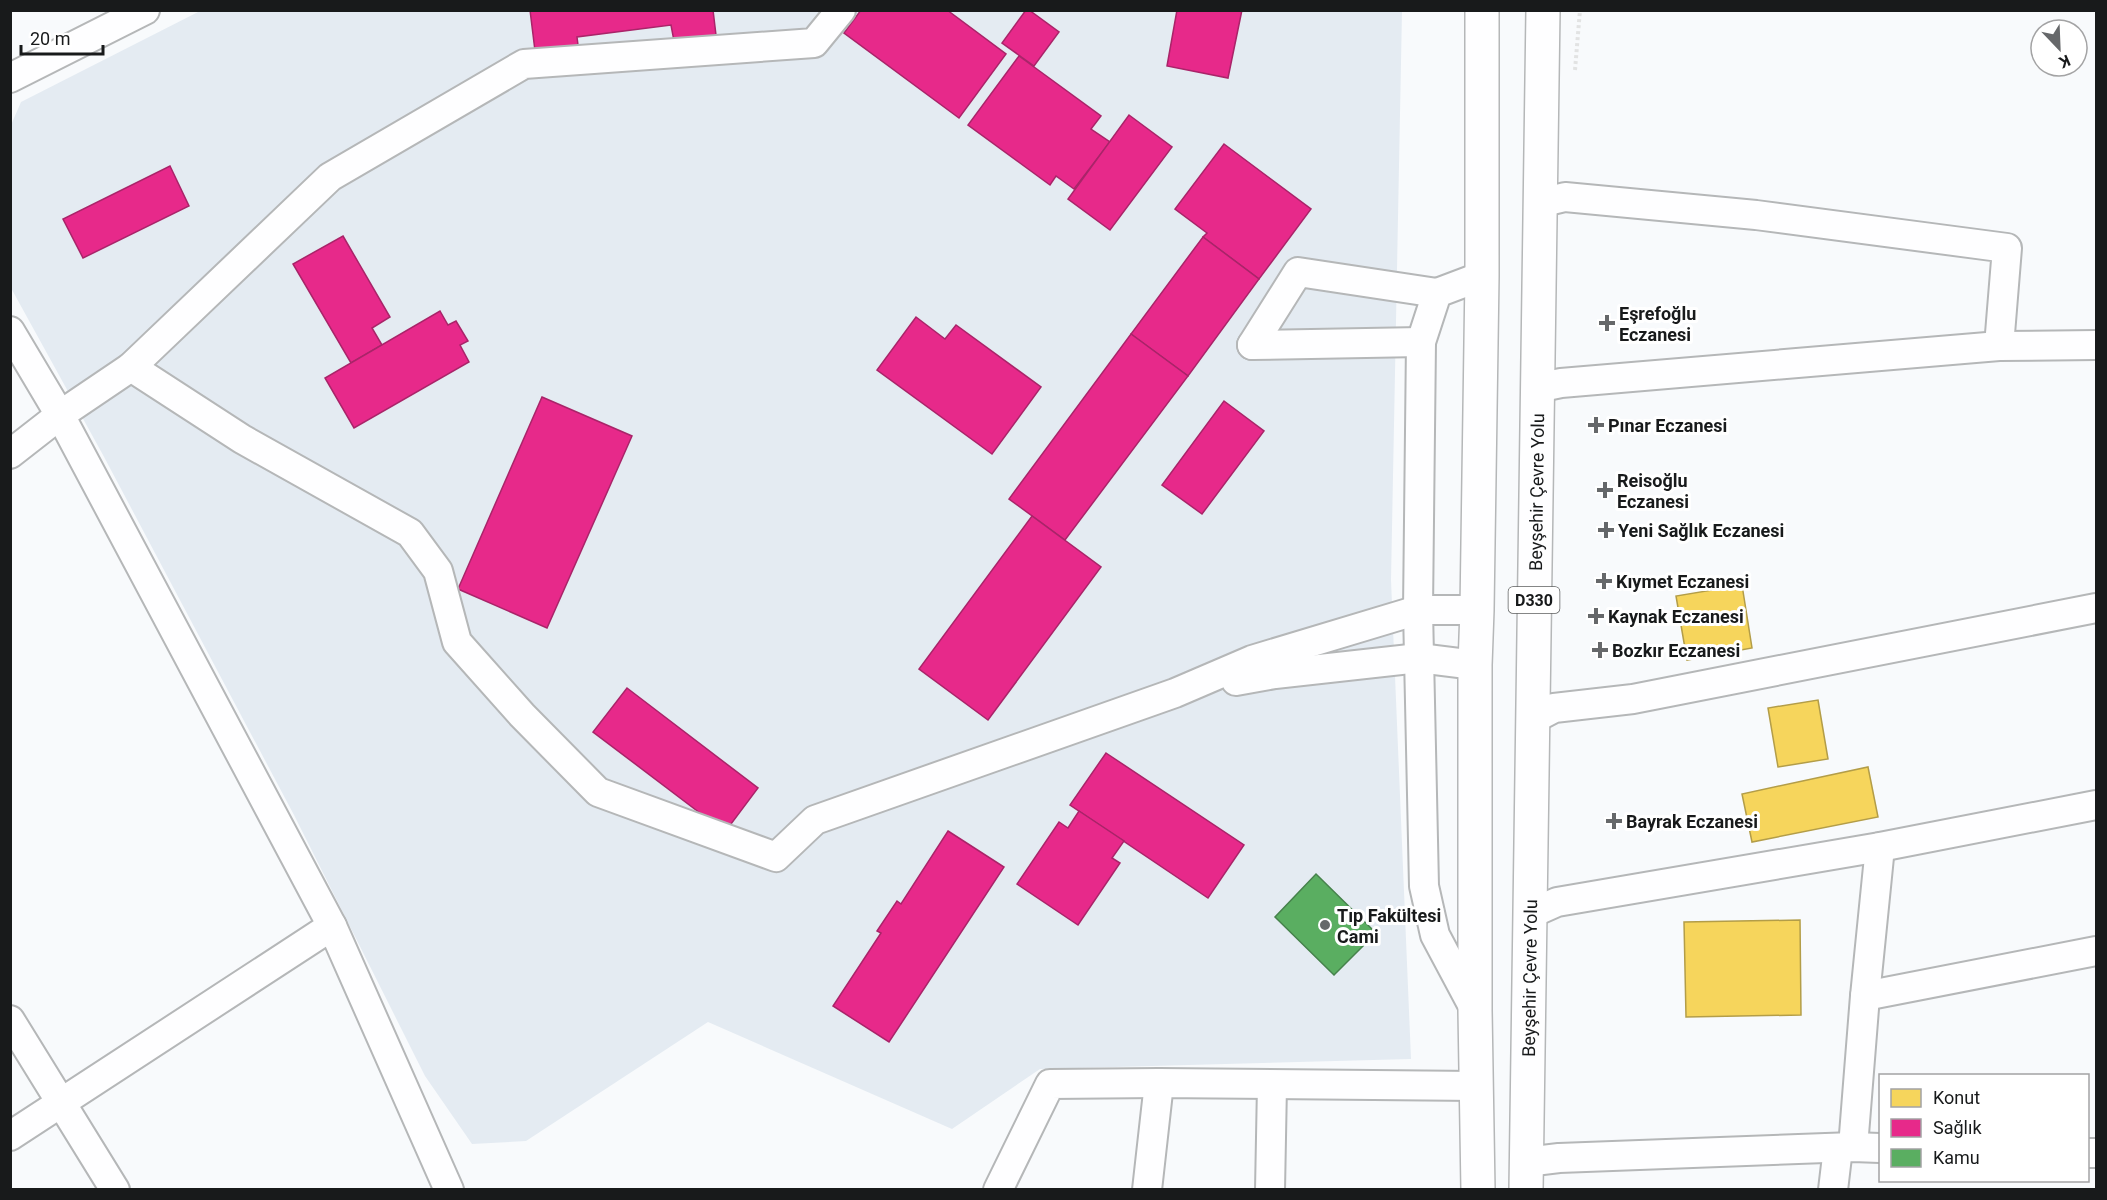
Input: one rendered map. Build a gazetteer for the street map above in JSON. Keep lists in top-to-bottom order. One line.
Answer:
{"streets":{"highway":["Beyşehir Çevre Yolu","D330"]},"places":{"health":["Eşrefoğlu Eczanesi","Pınar Eczanesi","Reisoğlu Eczanesi","Yeni Sağlık Eczanesi","Kıymet Eczanesi","Kaynak Eczanesi","Bozkır Eczanesi","Bayrak Eczanesi"],"other":["Tıp Fakültesi Cami"]},"legend":["Konut","Sağlık","Kamu"],"scale_bar":"20 m","north":"bottom right"}
